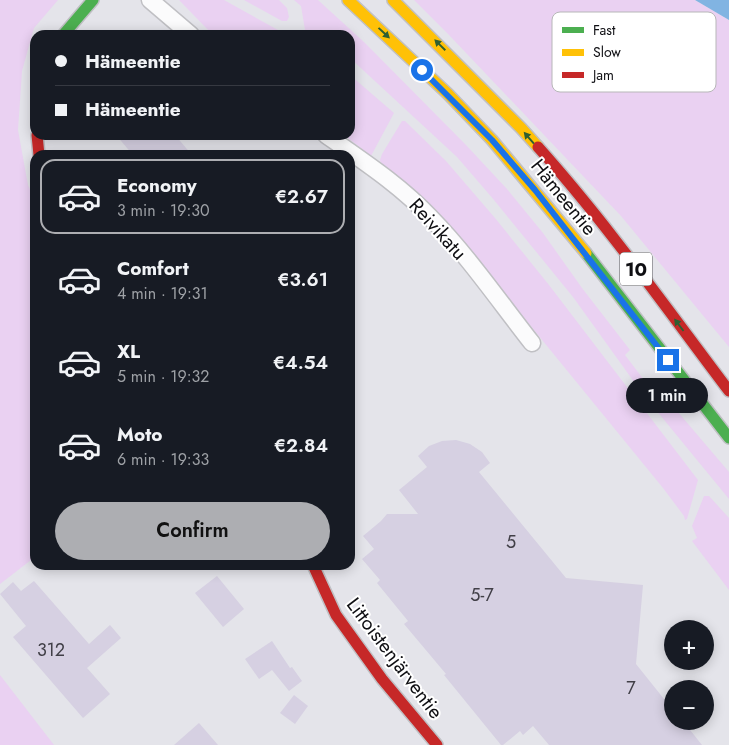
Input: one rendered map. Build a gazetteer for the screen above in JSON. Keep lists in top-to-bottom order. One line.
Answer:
{"streets":{"main road":["Hämeentie","10","Littoistenjärventie"],"street":["Reivikatu"]},"house_numbers":["5","5-7","312","7"],"legend":["Fast","Slow","Jam"],"page":{"banner":["Hämeentie","Hämeentie"],"list":[{"name":"Economy","note":"3 min · 19:30","value":"€2.67"},{"name":"Comfort","note":"4 min · 19:31","value":"€3.61"},{"name":"XL","note":"5 min · 19:32","value":"€4.54"},{"name":"Moto","note":"6 min · 19:33","value":"€2.84"}],"bubble":"1 min","buttons":"Confirm","map_buttons":["+","−"]}}
